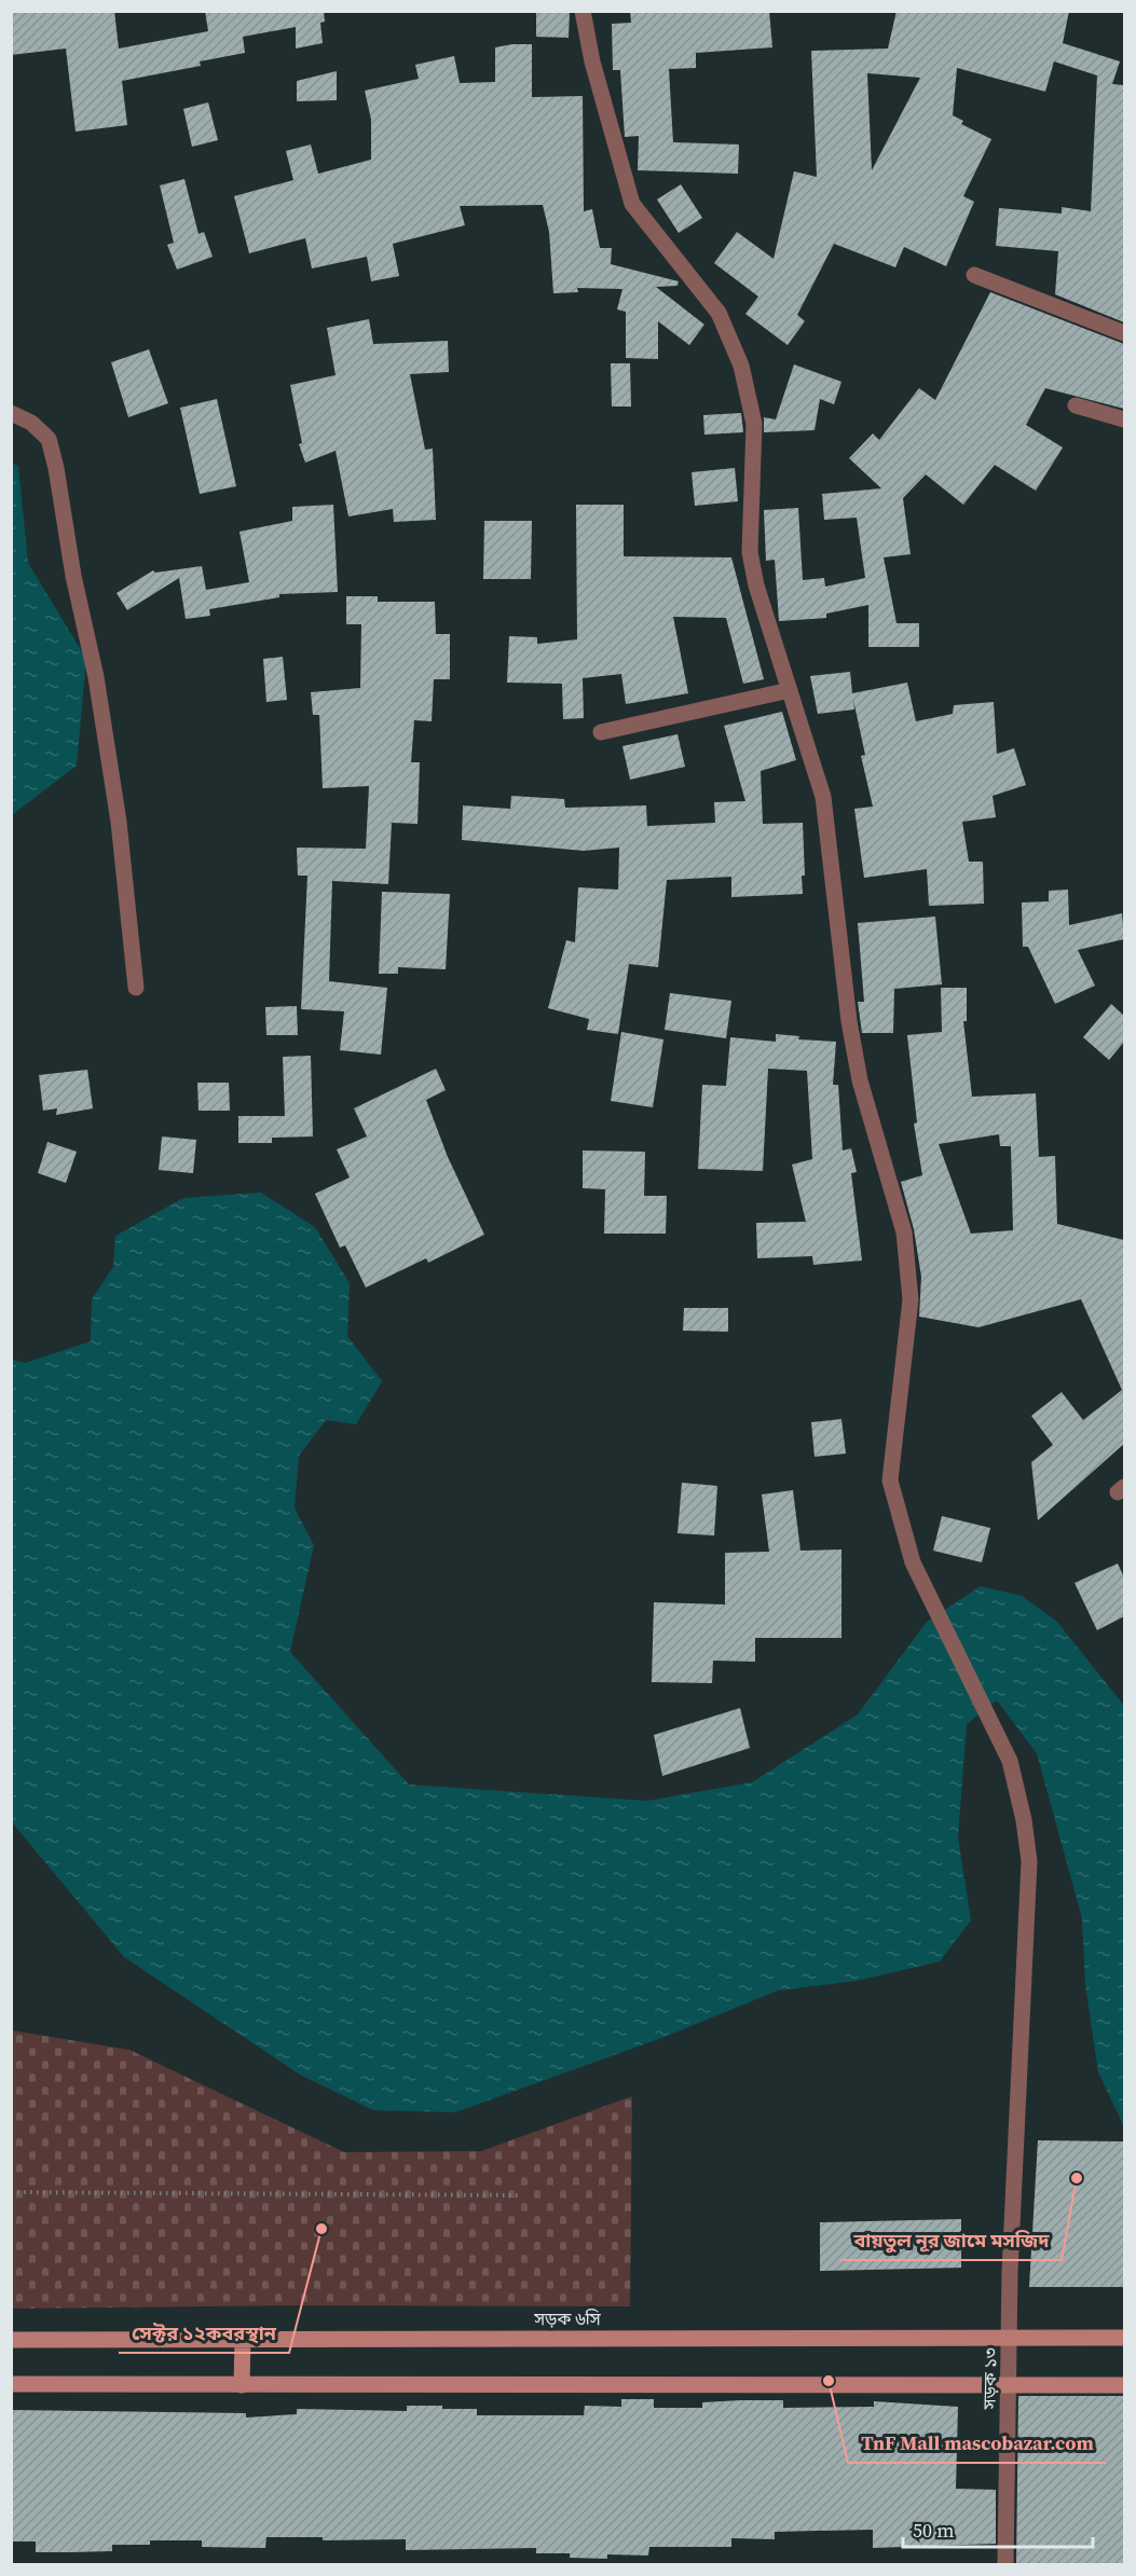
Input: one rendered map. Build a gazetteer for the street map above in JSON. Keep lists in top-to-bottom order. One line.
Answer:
{"streets":{"street":["সড়ক ৬সি","সড়ক ১৩"]},"crossings":[["সড়ক ৬সি","সড়ক ১৩"]],"places":["বায়তুল নূর জামে মসজিদ","সেক্টর ১২কবরস্থান","TnF Mall mascobazar.com"],"scale_bar":"50 m"}
